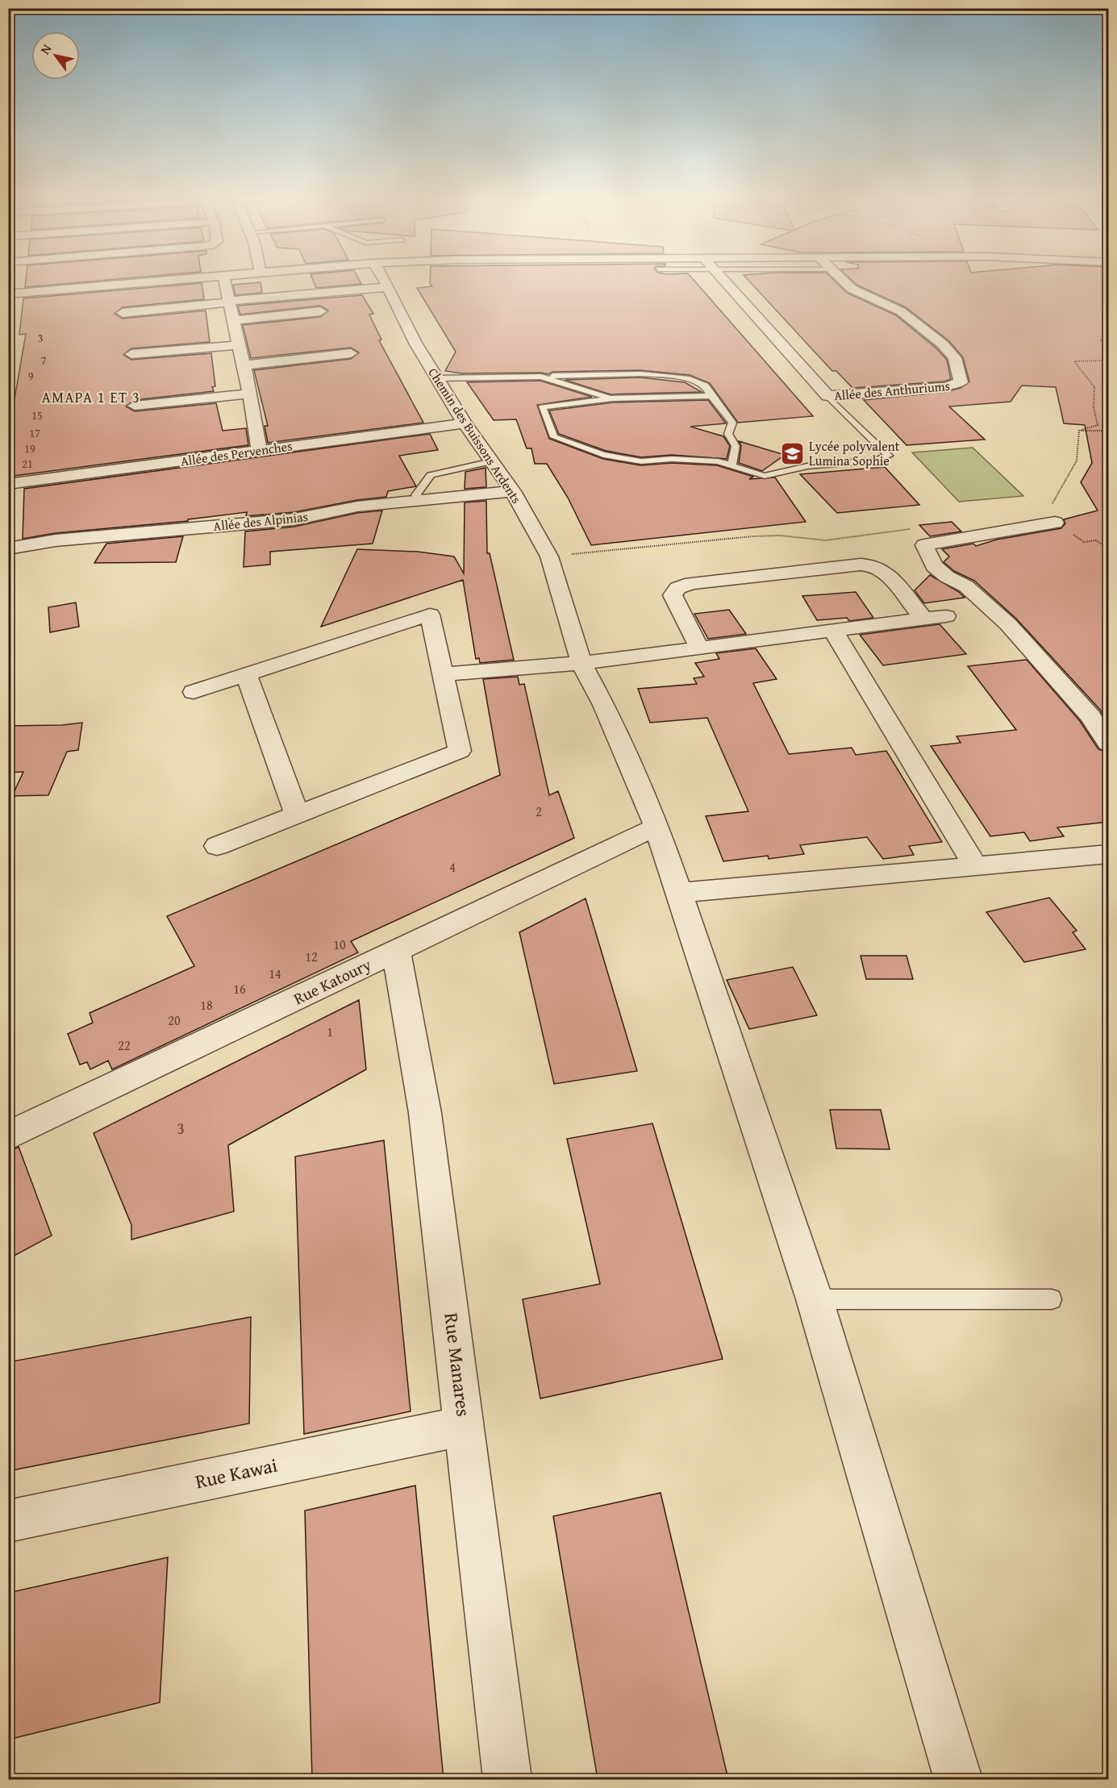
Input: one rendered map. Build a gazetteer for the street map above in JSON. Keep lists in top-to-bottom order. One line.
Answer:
{"streets":{"street":["Allée des Anthuriums","Chemin des Buissons Ardents","Allée des Pervenches","Allée des Alpinias","Rue Katoury","Rue Manares","Rue Kawai"]},"crossings":[["Chemin des Buissons Ardents","Allée des Pervenches"],["Chemin des Buissons Ardents","Allée des Alpinias"],["Chemin des Buissons Ardents","Rue Katoury"],["Rue Katoury","Rue Manares"],["Rue Manares","Rue Kawai"]],"districts":["AMAPA 1 ET 3"],"places":{"school or university":["Lycée polyvalent Lumina Sophie"]},"house_numbers":["3","7","9","15","17","19","21","2","4","10","12","14","16","18","20","1","22","3"],"north":"top left"}
